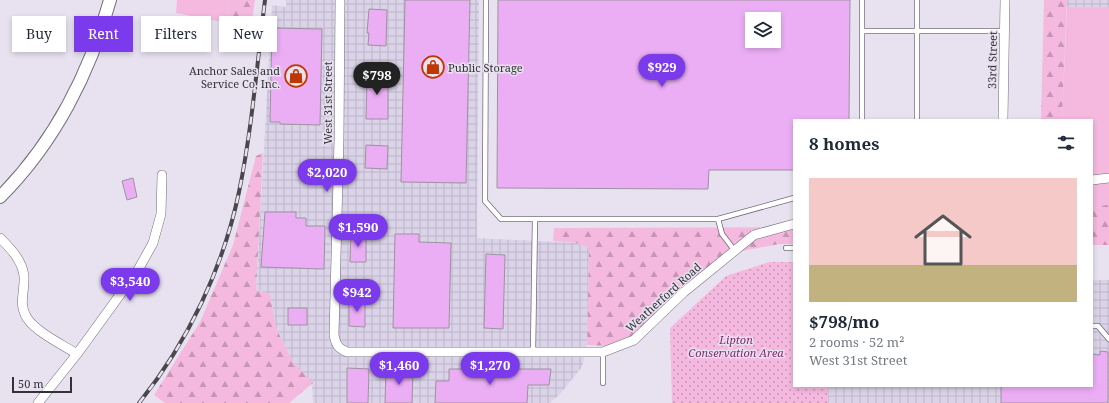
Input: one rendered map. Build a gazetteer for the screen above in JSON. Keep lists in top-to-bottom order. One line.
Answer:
{"streets":{"street":["33rd Street","West 31st Street","Weatherford Road"]},"crossings":[["West 31st Street","Weatherford Road"]],"parks":["Lipton Conservation Area"],"places":{"shop":["Public Storage","Anchor Sales and Service Co, Inc."]},"scale_bar":"50 m","page":{"chip":["Buy","Rent","Filters","New"],"price":["$929","$798","$2,020","$1,590","$3,540","$942","$1,460","$1,270"],"heading":"8 homes","list":[{"name":"$798/mo","note":"2 rooms · 52 m² · West 31st Street"}],"scale":"50 m"}}
